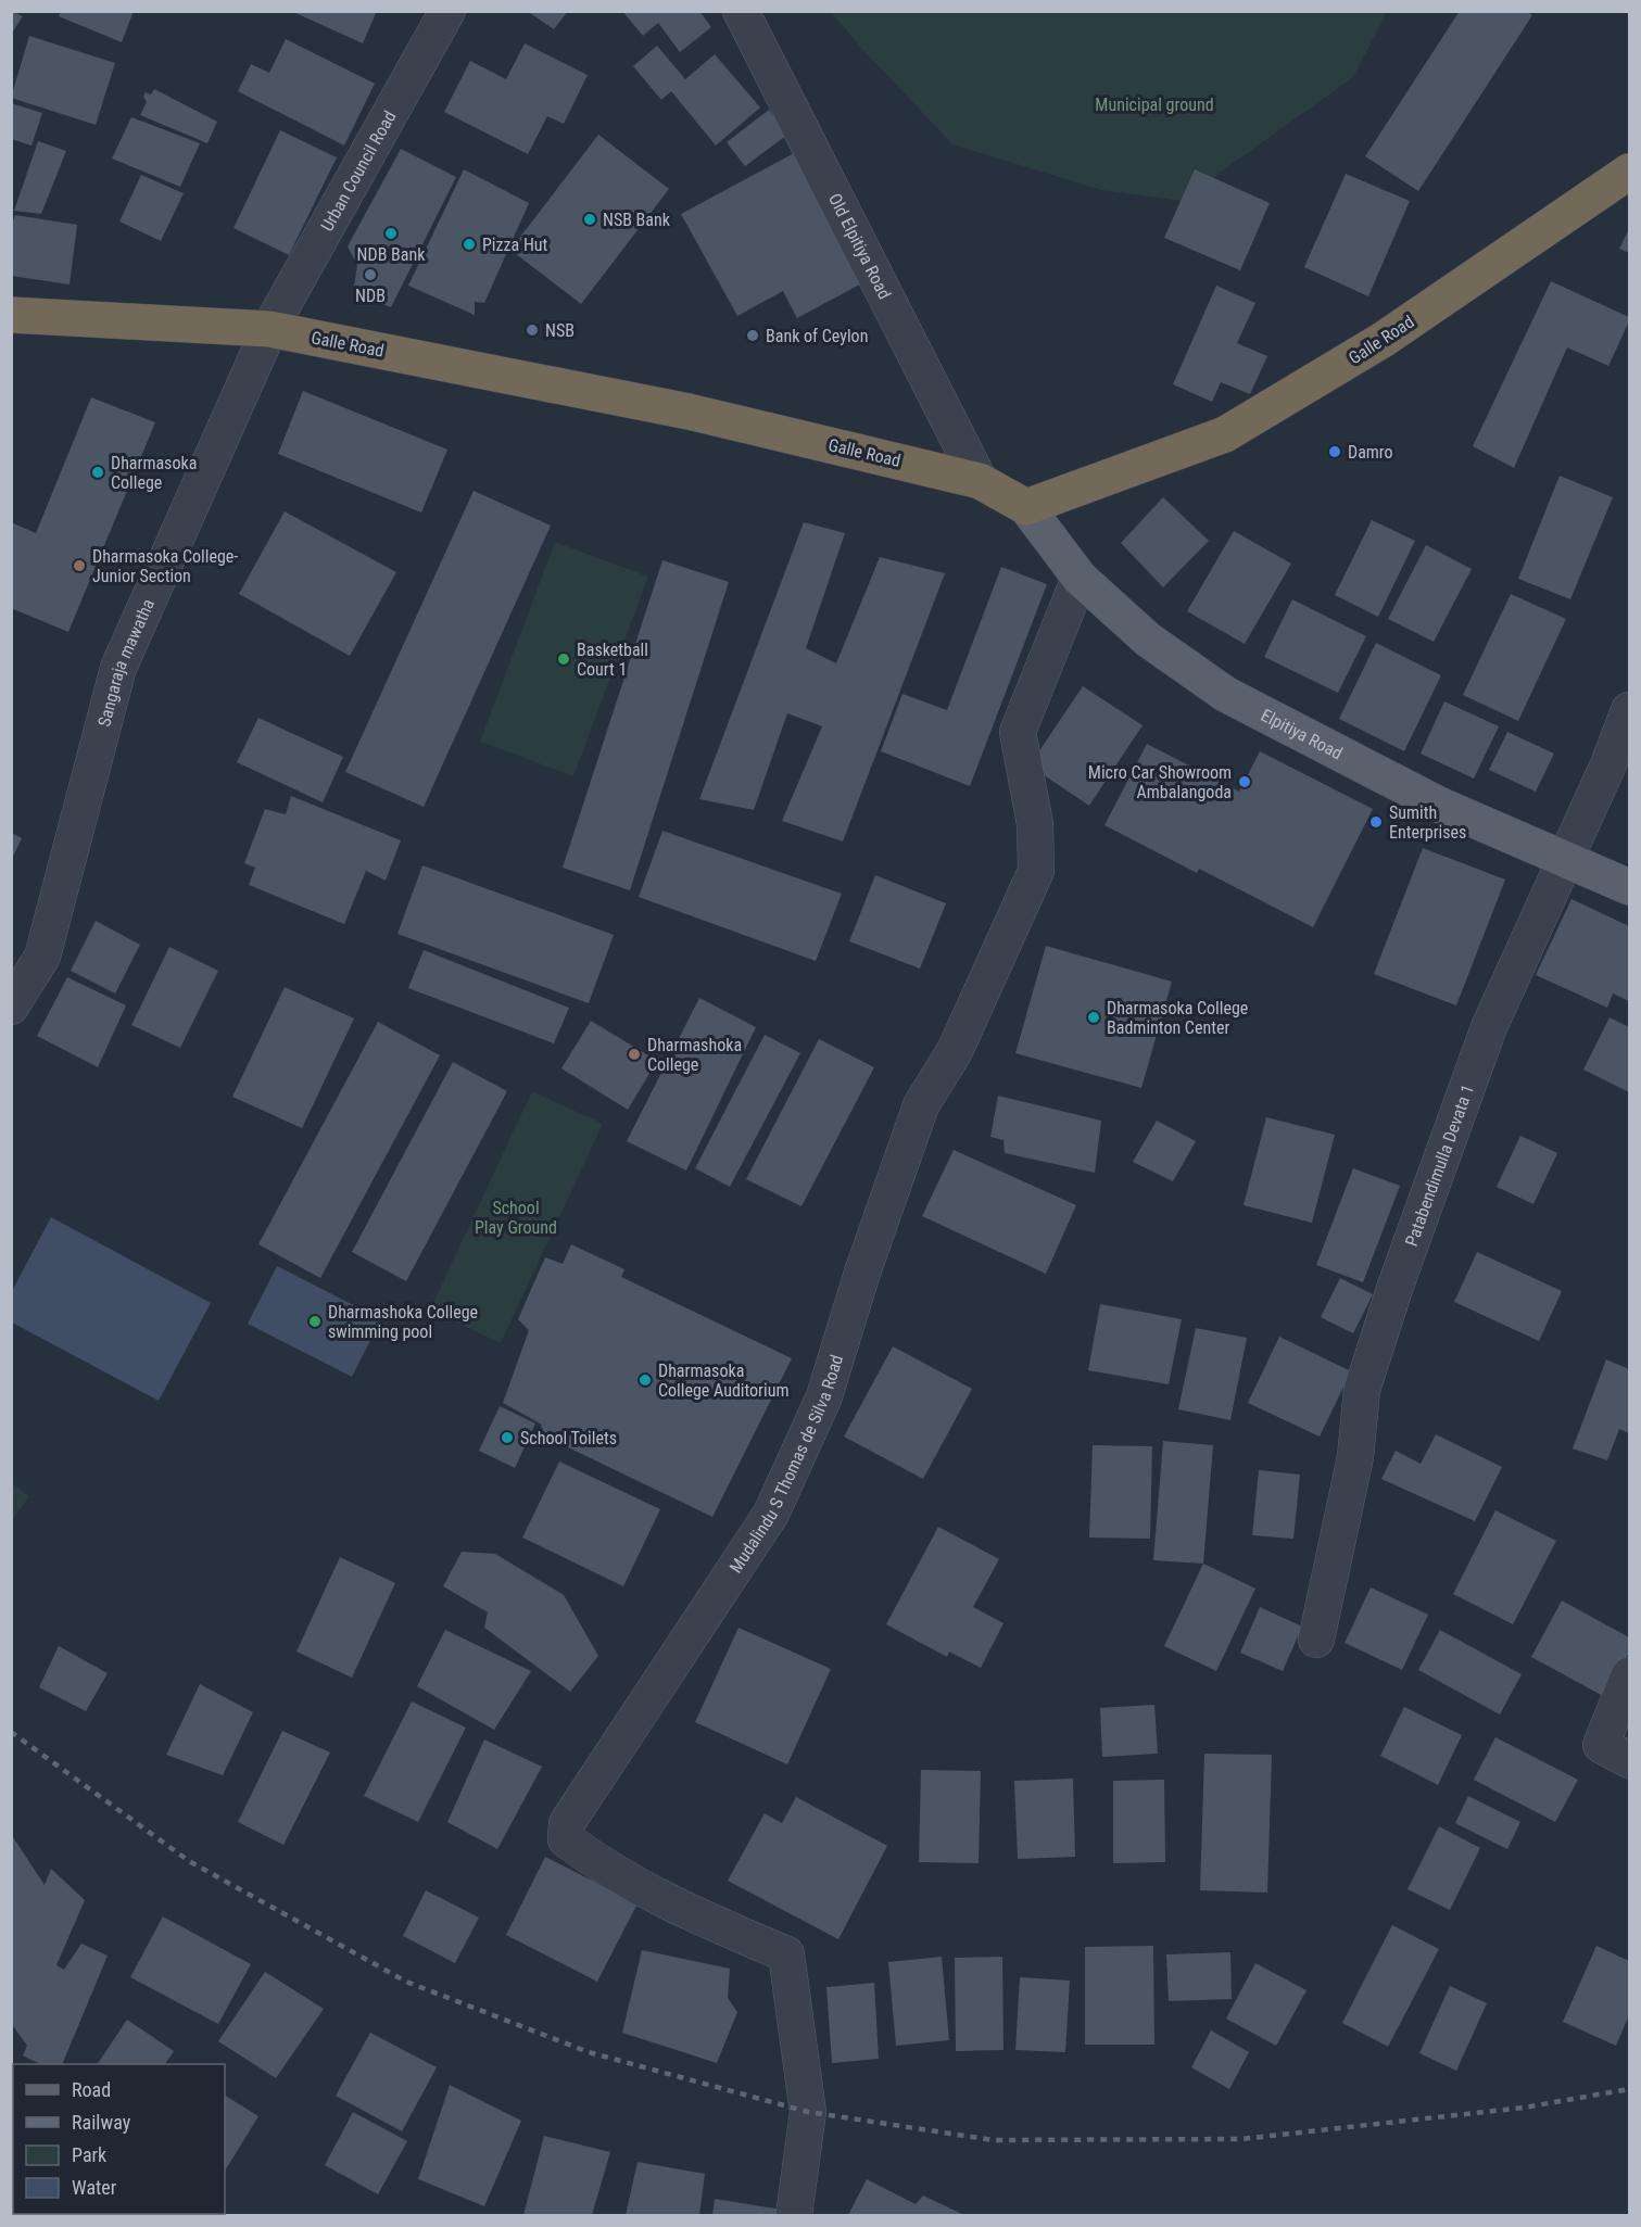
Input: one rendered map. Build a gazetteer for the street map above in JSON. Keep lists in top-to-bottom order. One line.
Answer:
{"streets":{"highway":["Galle Road"],"main road":["Elpitiya Road"],"street":["Urban Council Road","Old Elpitiya Road","Sangaraja mawatha","Patabendimulla Devata 1","Mudalindu S Thomas de Silva Road"]},"crossings":[["Urban Council Road","Galle Road"],["Urban Council Road","Sangaraja mawatha"],["Old Elpitiya Road","Galle Road"],["Galle Road","Sangaraja mawatha"],["Galle Road","Elpitiya Road"],["Elpitiya Road","Patabendimulla Devata 1"],["Elpitiya Road","Mudalindu S Thomas de Silva Road"]],"parks":["Municipal ground","School Play Ground"],"places":["NSB Bank","NDB Bank","Pizza Hut","NDB","NSB","Bank of Ceylon","Damro","Dharmasoka College","Dharmasoka College- Junior Section","Basketball Court 1","Micro Car Showroom Ambalangoda","Sumith Enterprises","Dharmasoka College Badminton Center","Dharmashoka College","Dharmashoka College swimming pool","Dharmasoka College Auditorium","School Toilets"],"legend":["Road","Railway","Park","Water"]}
